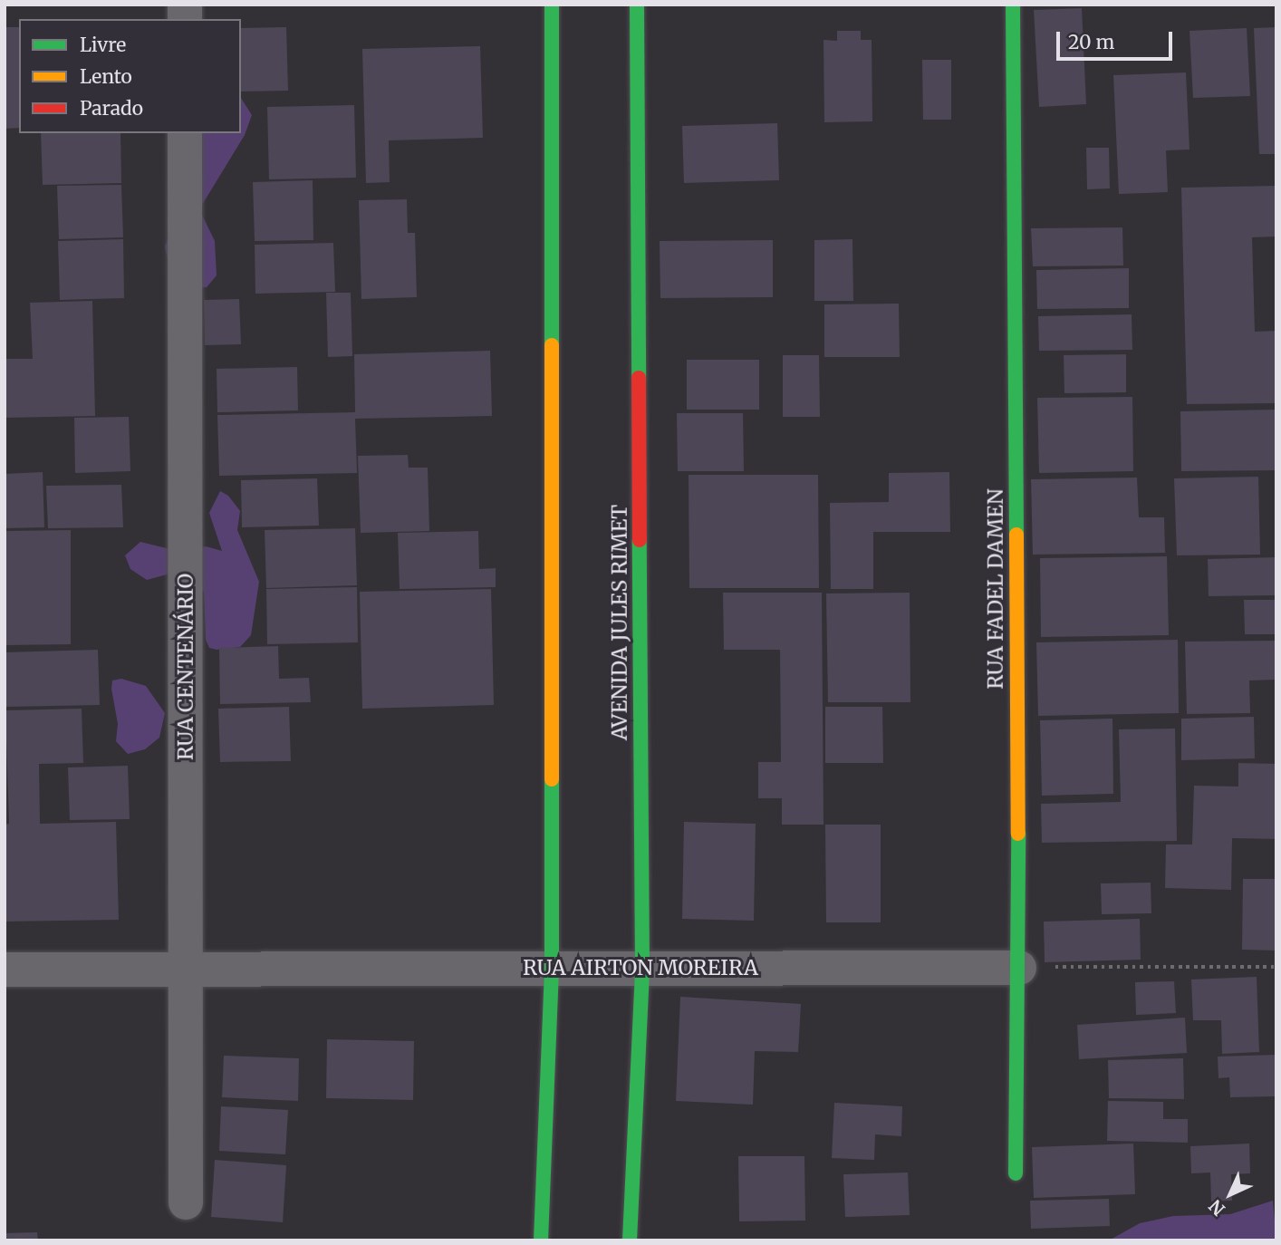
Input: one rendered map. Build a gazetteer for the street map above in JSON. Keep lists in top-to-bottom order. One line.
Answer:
{"streets":{"main road":["RUA FADEL DAMEN","AVENIDA JULES RIMET"],"street":["RUA CENTENÁRIO","RUA AIRTON MOREIRA"]},"crossings":[["RUA FADEL DAMEN","RUA AIRTON MOREIRA"],["AVENIDA JULES RIMET","RUA AIRTON MOREIRA"],["RUA CENTENÁRIO","RUA AIRTON MOREIRA"]],"legend":["Livre","Lento","Parado"],"scale_bar":"20 m","north":"bottom left"}
